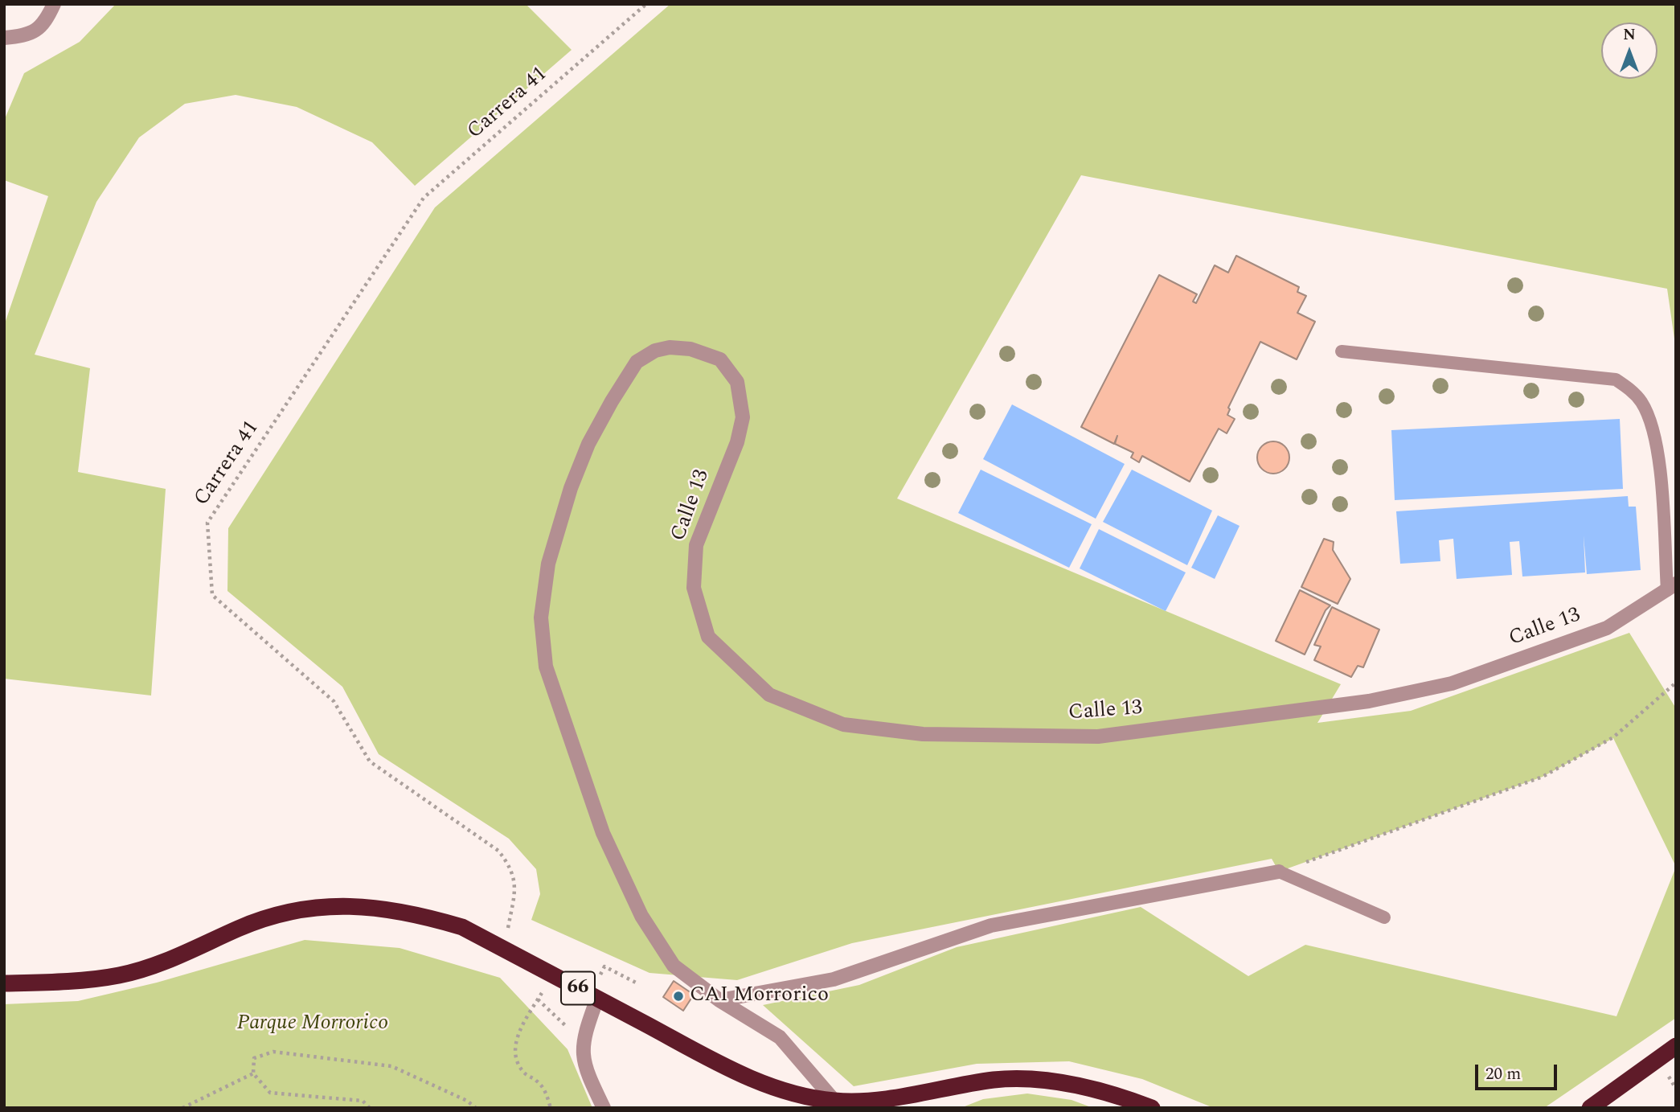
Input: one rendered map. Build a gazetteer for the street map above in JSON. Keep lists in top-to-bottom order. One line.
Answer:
{"streets":{"highway":["66"],"street":["Calle 13"],"path":["Carrera 41"]},"crossings":[["Carrera 41","66"],["Calle 13","66"]],"parks":["Parque Morrorico"],"places":["CAI Morrorico"],"scale_bar":"20 m","north":"top"}
